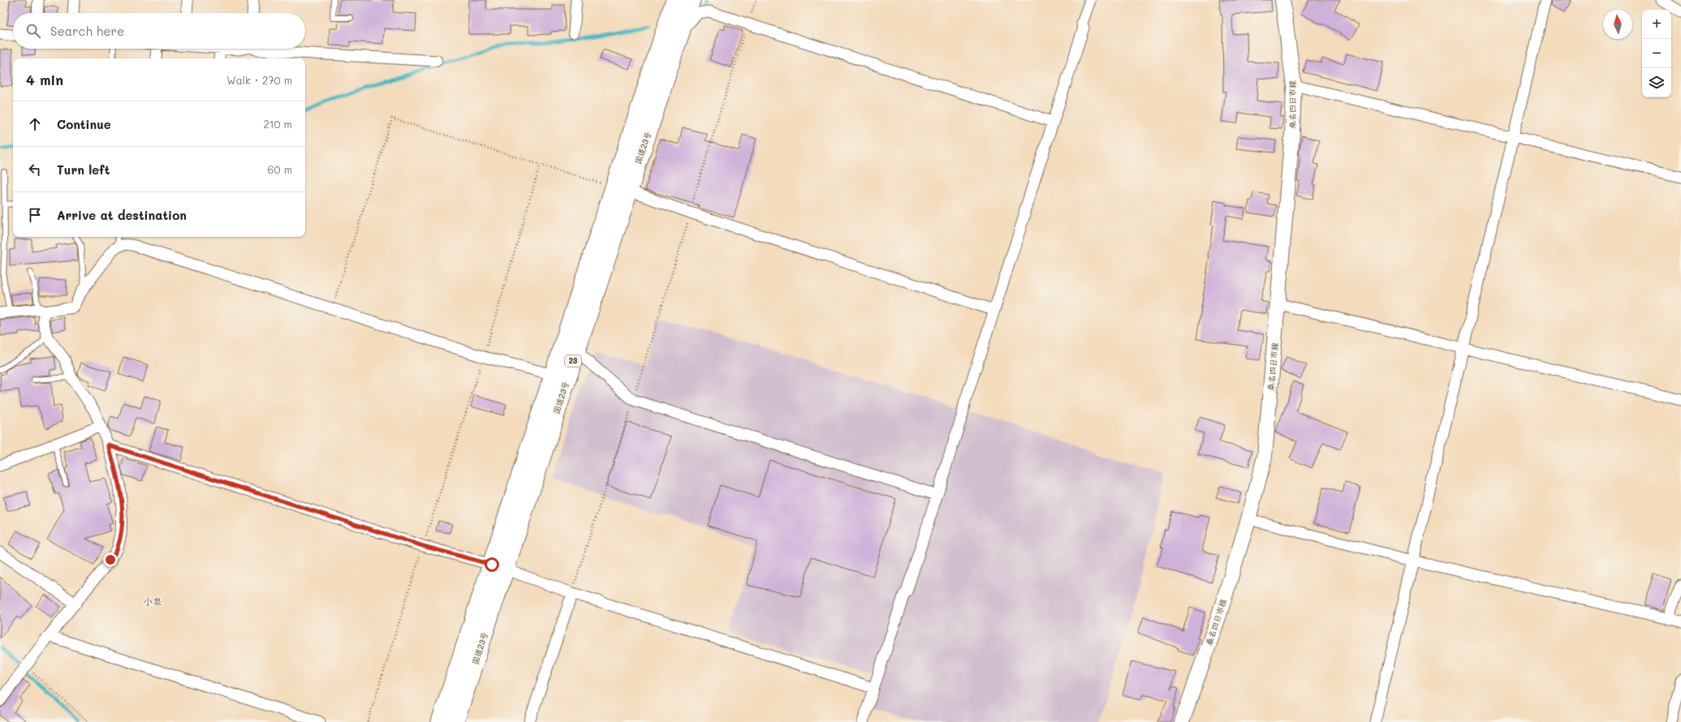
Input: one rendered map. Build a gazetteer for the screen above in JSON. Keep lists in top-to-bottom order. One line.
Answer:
{"streets":{"highway":["国道23号","23"],"main road":["桑名四日市線"]},"districts":["小泉"],"north":"top","page":{"map_buttons":["+","−"],"search":"Search here","heading":["4 min","Walk · 270 m"],"list":[["Continue","210 m"],["Turn left","60 m"],"Arrive at destination"]}}
